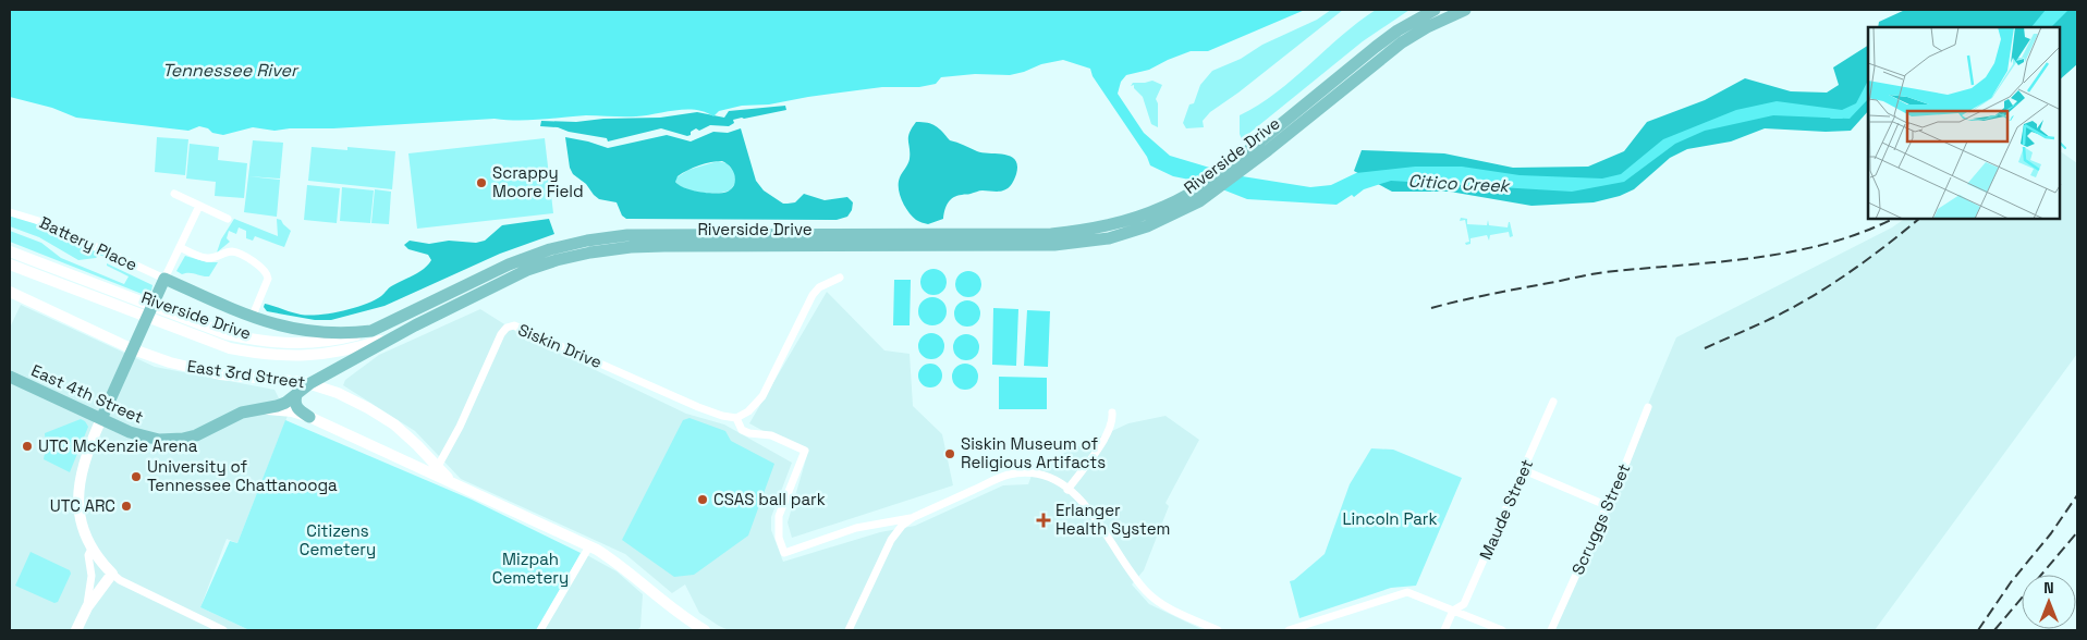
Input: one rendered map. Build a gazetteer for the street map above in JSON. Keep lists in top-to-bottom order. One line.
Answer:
{"streets":{"main road":["Riverside Drive","East 3rd Street","East 4th Street"],"street":["Battery Place","Siskin Drive","Maude Street","Scruggs Street"]},"crossings":[["Siskin Drive","East 3rd Street"],["East 3rd Street","East 4th Street"]],"water":["Tennessee River","Citico Creek"],"parks":["Lincoln Park","Citizens Cemetery","Mizpah Cemetery"],"places":{"other":["Scrappy Moore Field","UTC McKenzie Arena","Siskin Museum of Religious Artifacts","University of Tennessee Chattanooga","CSAS ball park","UTC ARC"],"health":["Erlanger Health System"]},"north":"top"}
